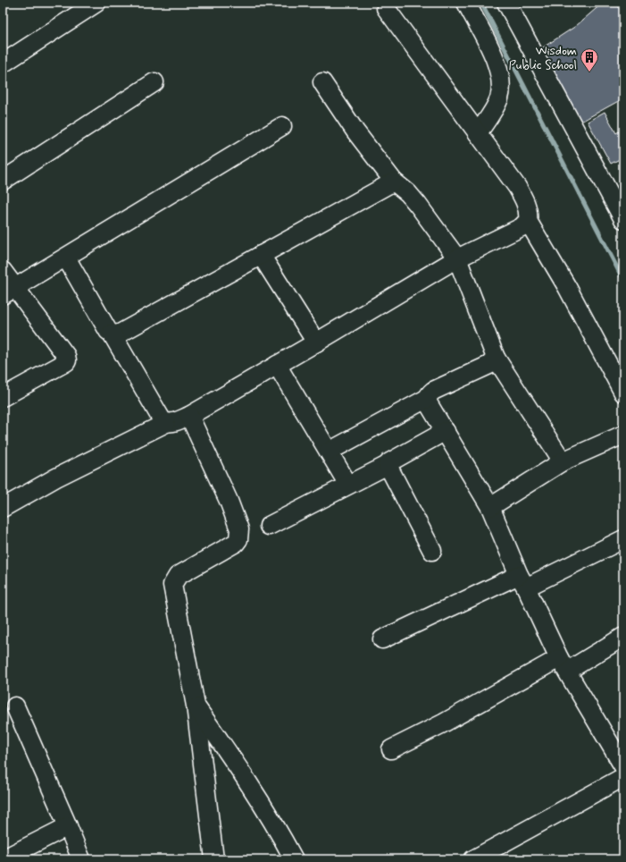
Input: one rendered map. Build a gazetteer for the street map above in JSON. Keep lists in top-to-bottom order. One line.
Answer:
{"places":{"building":["Wisdom Public School"]}}
